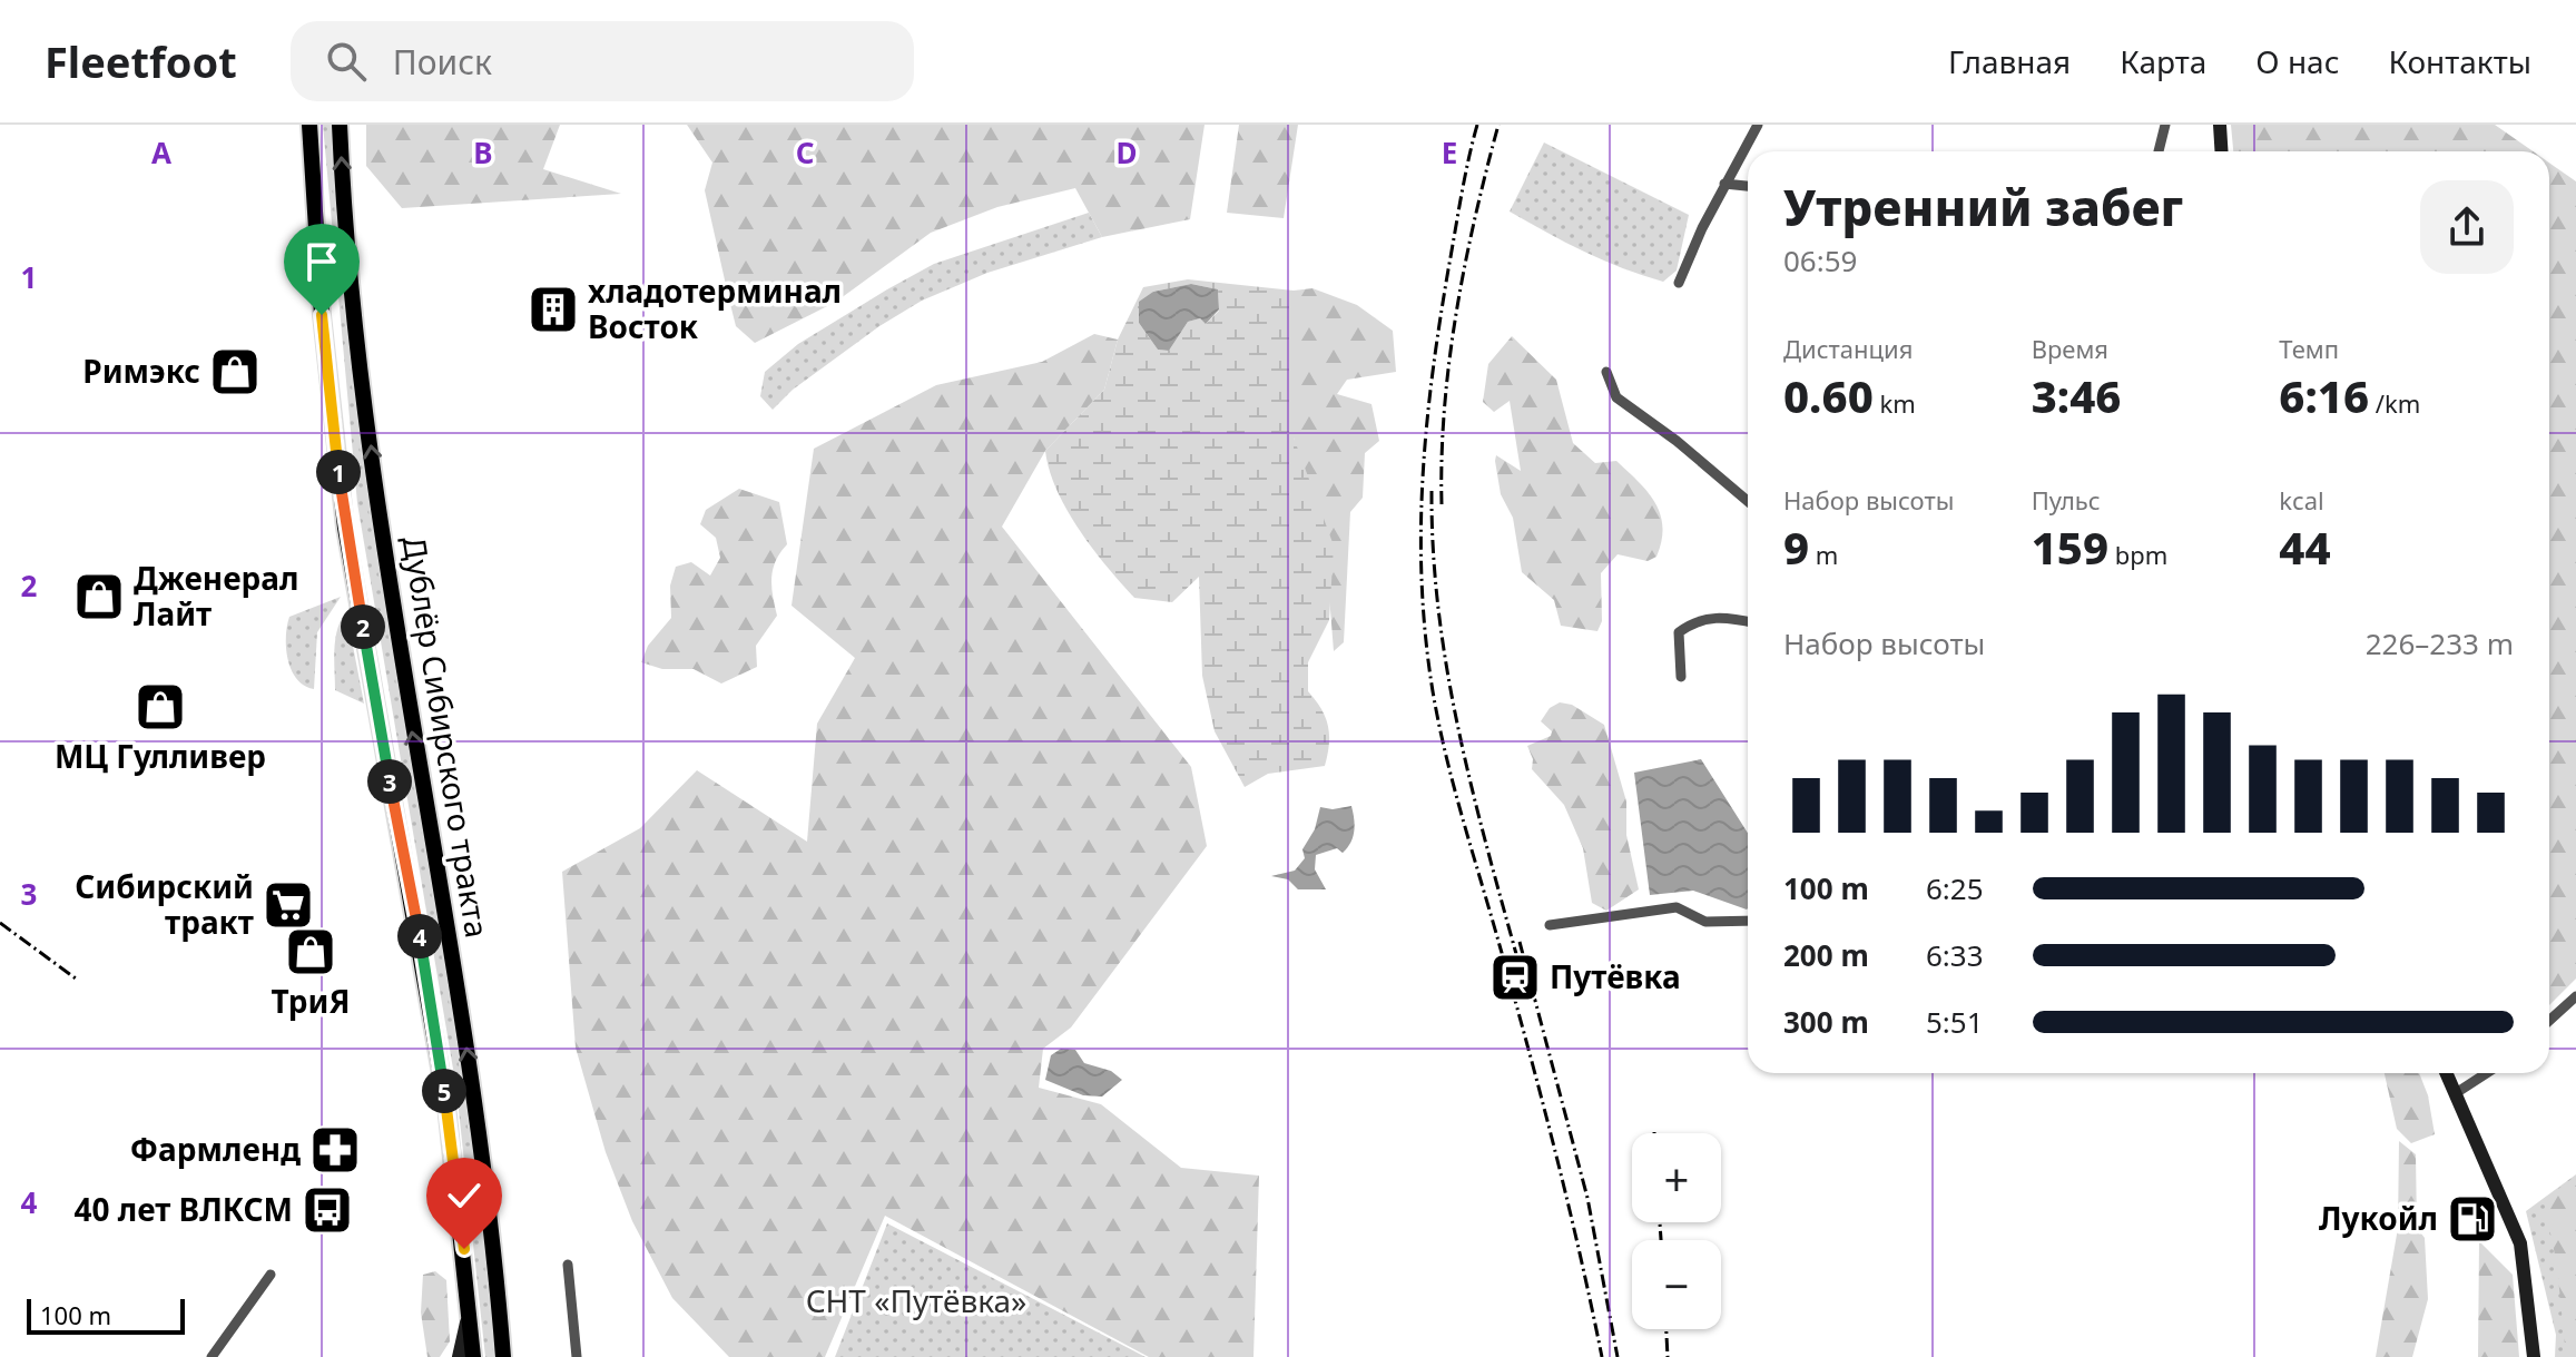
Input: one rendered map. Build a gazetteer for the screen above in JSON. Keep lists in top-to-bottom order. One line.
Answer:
{"streets":{"main road":["Дублёр Сибирского тракта"]},"parks":["СНТ «Путёвка»"],"places":{"building":["хладотерминал Восток"],"shop":["Римэкс","Дженерал Лайт","МЦ Гулливер","ТриЯ"],"supermarket":["Сибирский тракт"],"station":["Путёвка"],"pharmacy":["Фармленд"],"bus stop":["40 лет ВЛКСМ"],"fuel station":["Лукойл"]},"scale_bar":"100 m","page":{"header":"Fleetfoot","search":"Поиск","nav":["Главная","Карта","О нас","Контакты"],"heading":["Утренний забег","06:59"],"stats":[["Дистанция","0.60 km"],["Время","3:46"],["Темп","6:16 /km"],["Набор высоты","9 m"],["Пульс","159 bpm"],["kcal","44"]],"pins":["1","2","3","4","5"],"chart":["Набор высоты","226–233 m"],"list":[{"name":"100 m","note":"6:25"},{"name":"200 m","note":"6:33"},{"name":"300 m","note":"5:51"}],"map_buttons":["+","−"],"scale":"100 m"},"grid":{"columns":["A","B","C","D","E"],"rows":["1","2","3","4"]}}
